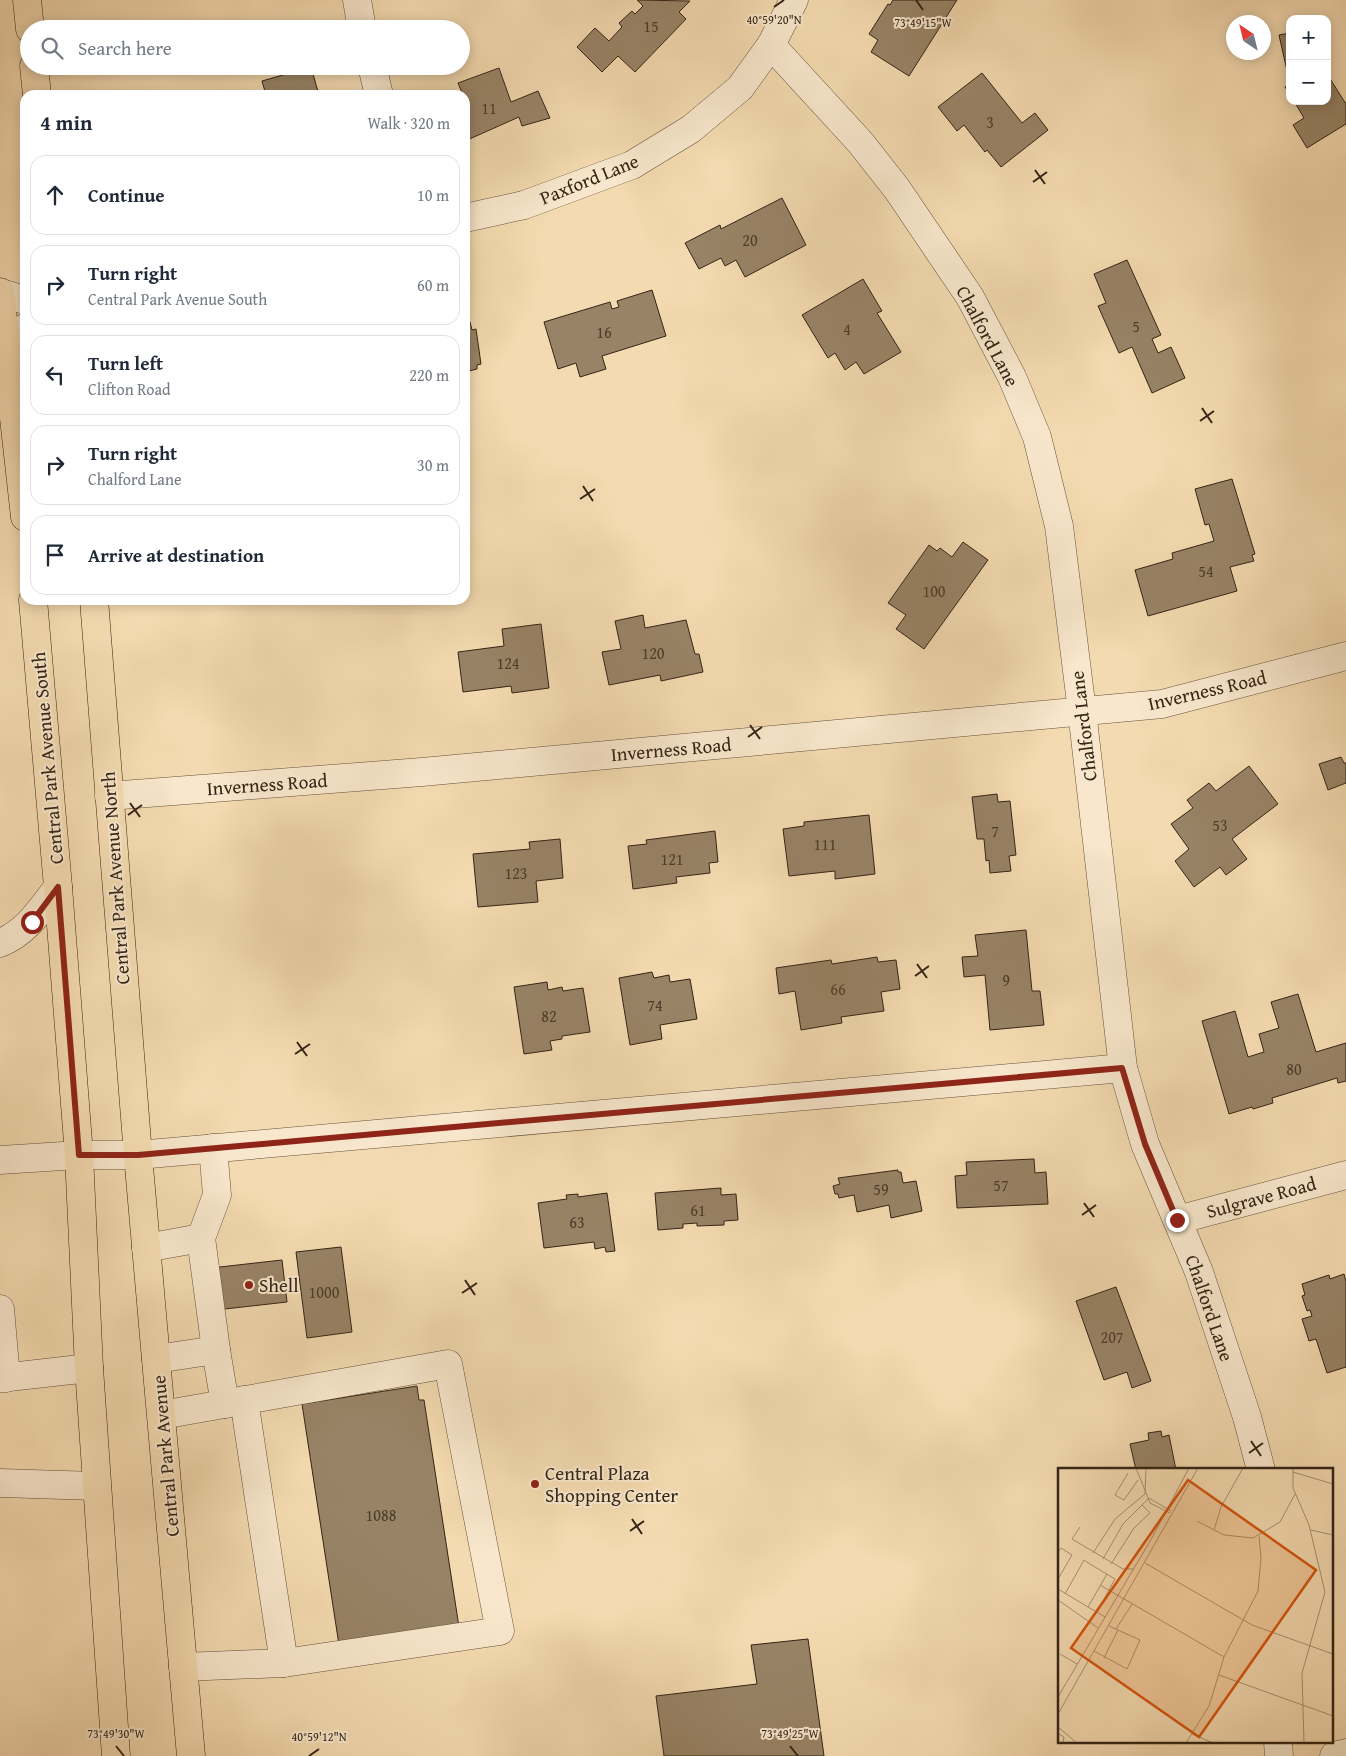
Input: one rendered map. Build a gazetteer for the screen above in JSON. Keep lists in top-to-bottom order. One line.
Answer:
{"streets":{"main road":["Central Park Avenue South","Central Park Avenue North","Central Park Avenue"],"street":["Paxford Lane","Chalford Lane","Inverness Road","Sulgrave Road"]},"crossings":[["Paxford Lane","Chalford Lane"],["Chalford Lane","Inverness Road"],["Chalford Lane","Sulgrave Road"],["Inverness Road","Central Park Avenue North"],["Central Park Avenue North","Central Park Avenue"]],"places":["Shell","Central Plaza Shopping Center"],"house_numbers":["15","11","3","20","5","4","16","54","100","120","124","53","7","111","121","123","9","66","74","82","80","57","59","61","63","1000","207","1088"],"north":"top left","page":{"map_buttons":["+","−"],"search":"Search here","heading":["4 min","Walk · 320 m"],"list":[["Continue","10 m"],["Turn right","Central Park Avenue South","60 m"],["Turn left","Clifton Road","220 m"],["Turn right","Chalford Lane","30 m"],"Arrive at destination"]},"coordinates":["40°59'20\"N","73°49'15\"W","73°49'30\"W","73°49'25\"W","40°59'12\"N"]}
